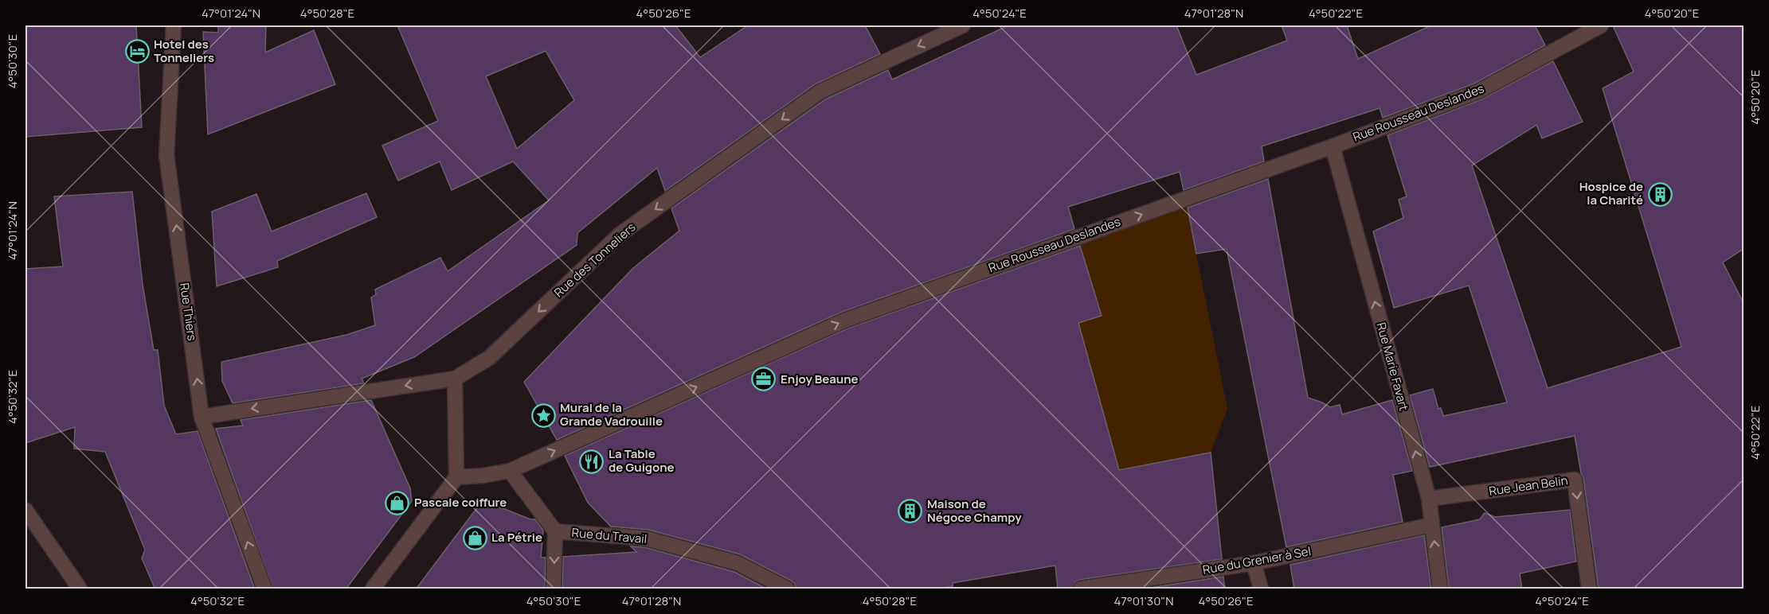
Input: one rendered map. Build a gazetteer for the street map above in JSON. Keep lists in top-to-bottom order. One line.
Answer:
{"streets":{"street":["Rue Rousseau Deslandes","Rue des Tonneliers","Rue Thiers","Rue Marie Favart","Rue Jean Belin","Rue du Travail","Rue du Grenier à Sel"]},"crossings":[["Rue Rousseau Deslandes","Rue Marie Favart"],["Rue Rousseau Deslandes","Rue du Travail"],["Rue des Tonneliers","Rue Thiers"],["Rue Marie Favart","Rue Jean Belin"],["Rue Marie Favart","Rue du Grenier à Sel"]],"one_way":["Rue Rousseau Deslandes","Rue des Tonneliers","Rue Thiers","Rue Marie Favart"],"places":{"hotel":["Hotel des Tonneliers"],"building":["Hospice de la Charité","Maison de Négoce Champy"],"office":["Enjoy Beaune"],"place":["Mural de la Grande Vadrouille"],"restaurant":["La Table de Guigone"],"shop":["Pascale coiffure","La Pétrie"]},"coordinates":["47°01'24\"N","4°50'28\"E","4°50'26\"E","4°50'24\"E","47°01'28\"N","4°50'22\"E","4°50'20\"E","4°50'30\"E","4°50'32\"E","47°01'30\"N"]}
